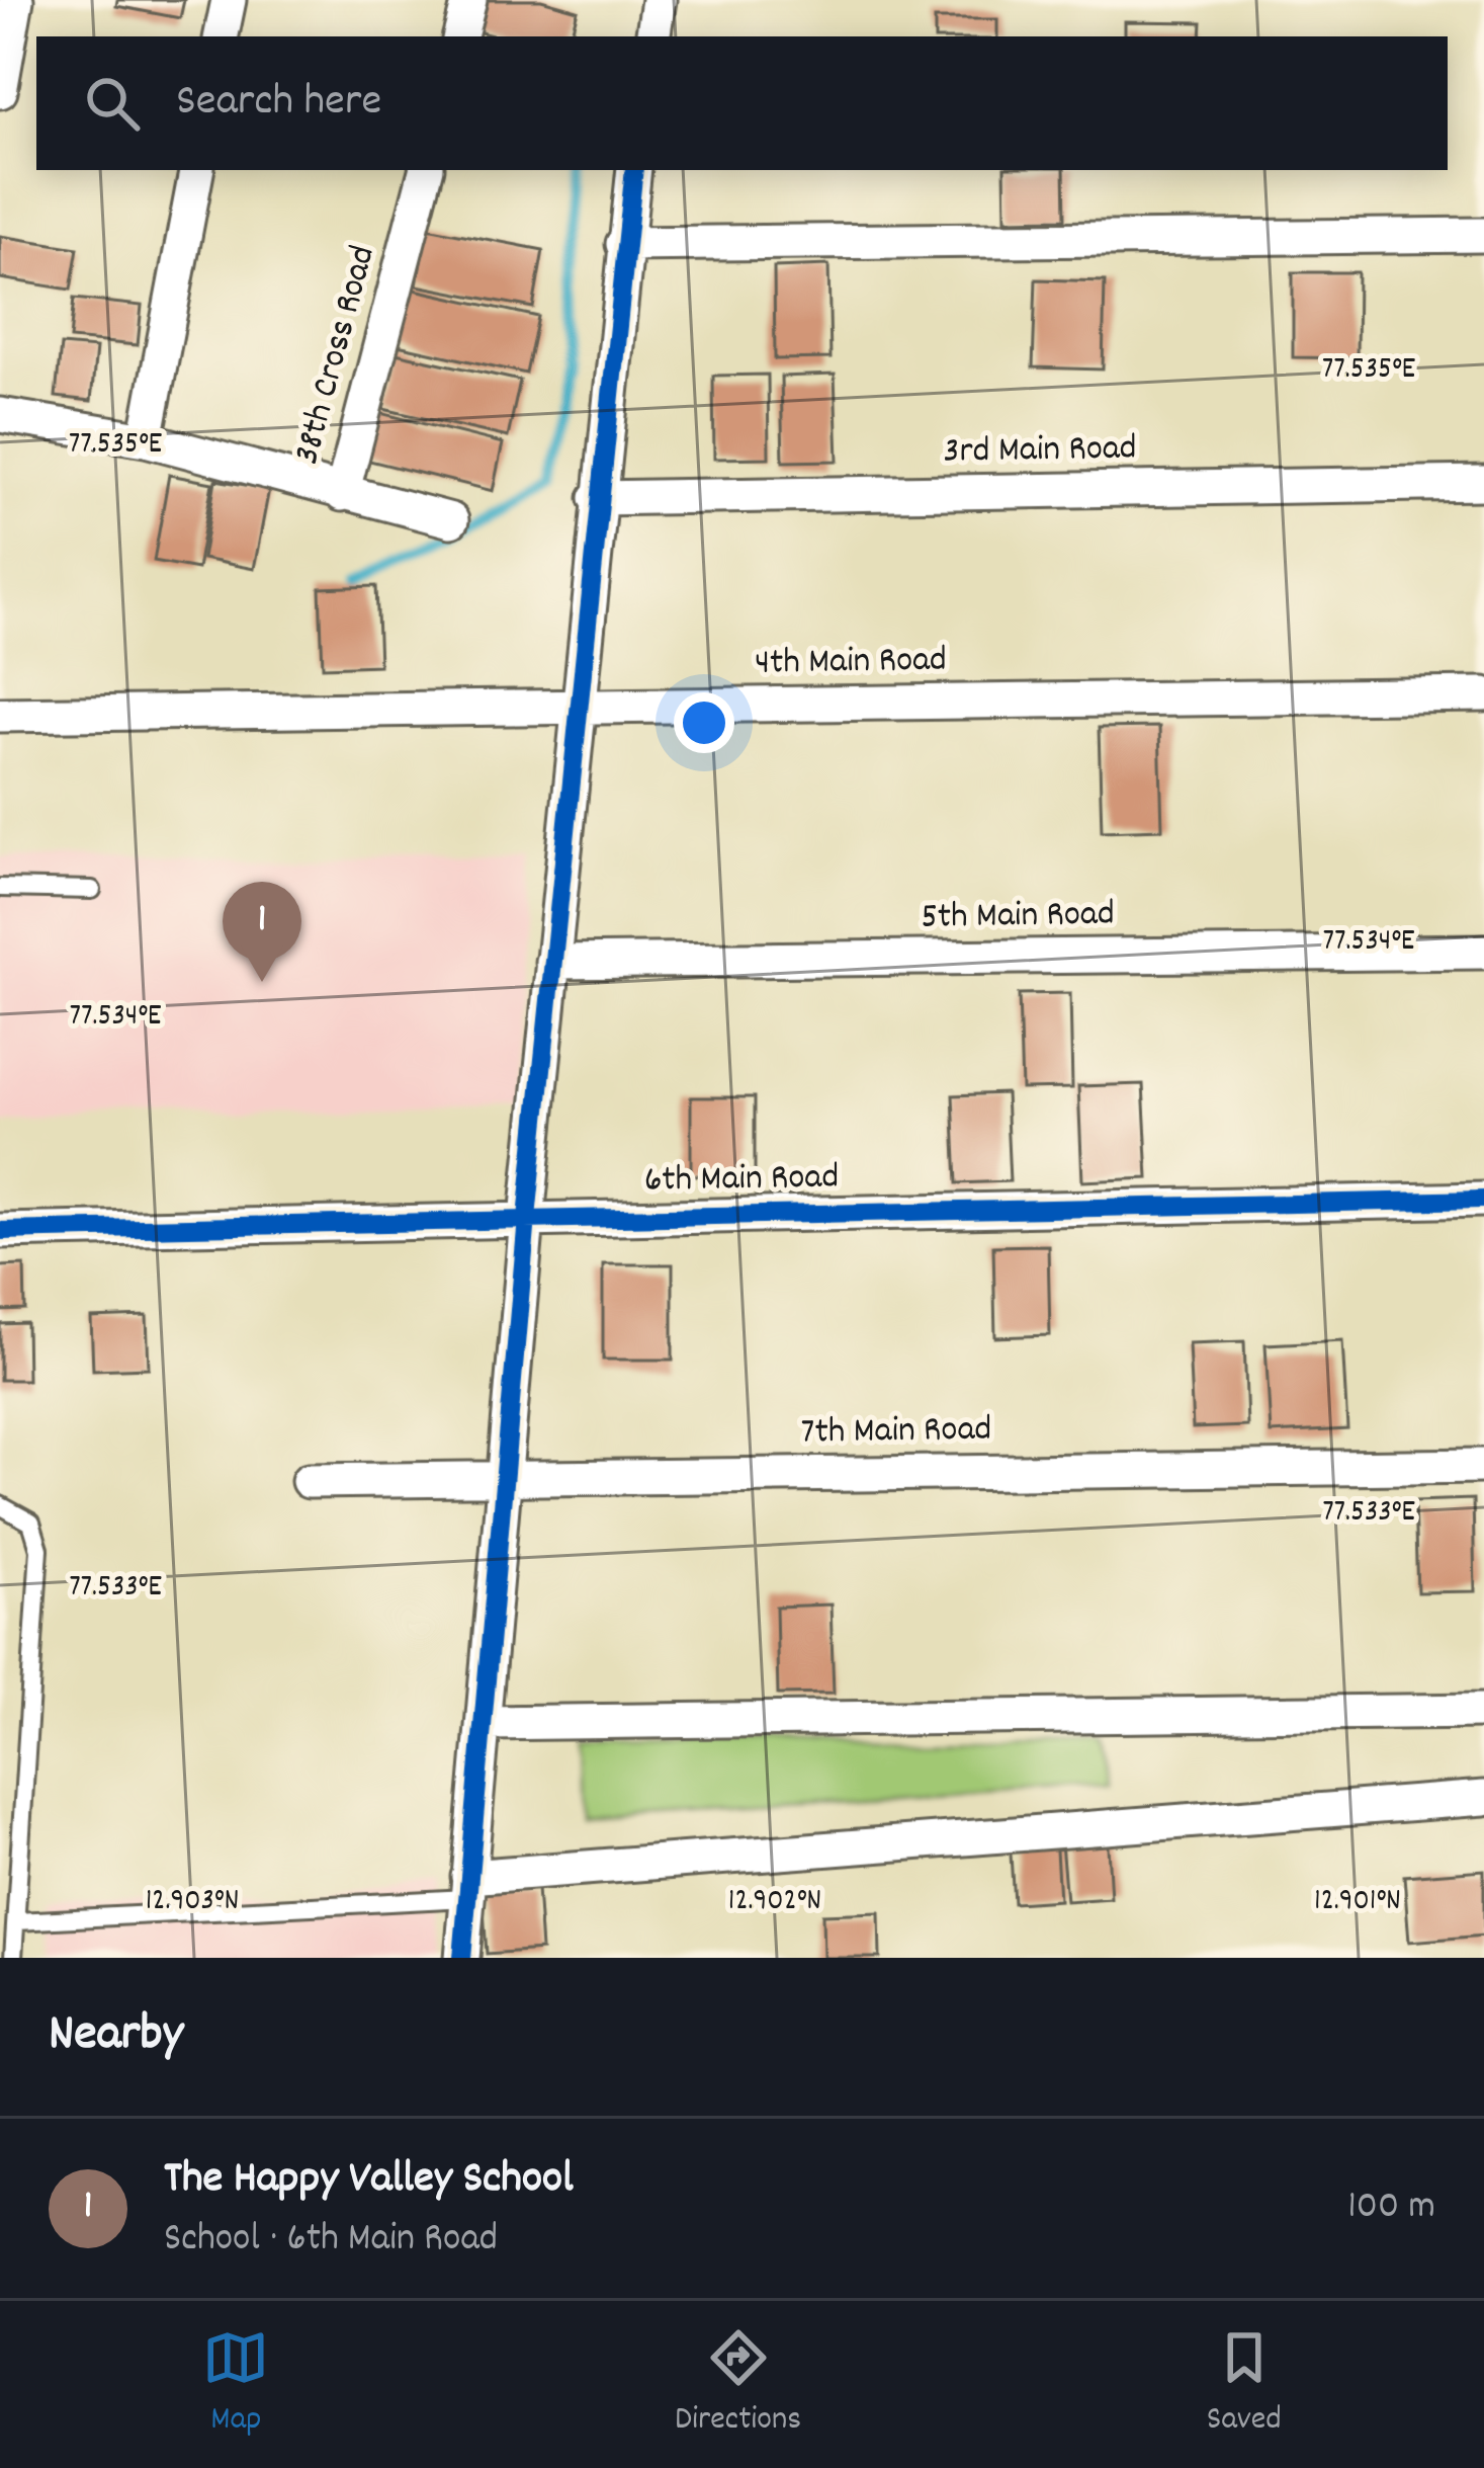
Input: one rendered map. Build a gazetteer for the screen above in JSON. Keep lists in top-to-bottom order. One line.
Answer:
{"streets":{"street":["38th Cross Road","3rd Main Road","4th Main Road","5th Main Road","6th Main Road","7th Main Road"]},"page":{"search":"Search here","pins":"1","heading":"Nearby","list":[{"mark":"1","name":"The Happy Valley School","note":"School · 6th Main Road","value":"100 m"}],"nav":["Map","Directions","Saved"]},"coordinates":["77.535°E","77.534°E","77.533°E","12.903°N","12.902°N","12.901°N"]}
